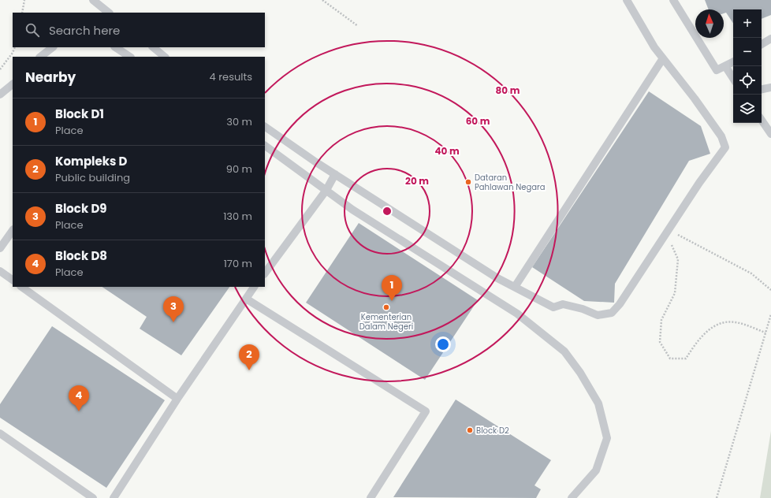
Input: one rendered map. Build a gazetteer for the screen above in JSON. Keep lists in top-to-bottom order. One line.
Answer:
{"places":["Dataran Pahlawan Negara","Kementerian Dalam Negeri","Block D2"],"north":"top","page":{"map_buttons":["+","−"],"search":"Search here","heading":["Nearby","4 results"],"list":[{"mark":"1","name":"Block D1","note":"Place","value":"30 m"},{"mark":"2","name":"Kompleks D","note":"Public building","value":"90 m"},{"mark":"3","name":"Block D9","note":"Place","value":"130 m"},{"mark":"4","name":"Block D8","note":"Place","value":"170 m"}],"pins":["1","3","2","4"]},"rings":["80 m","60 m","40 m","20 m"]}
